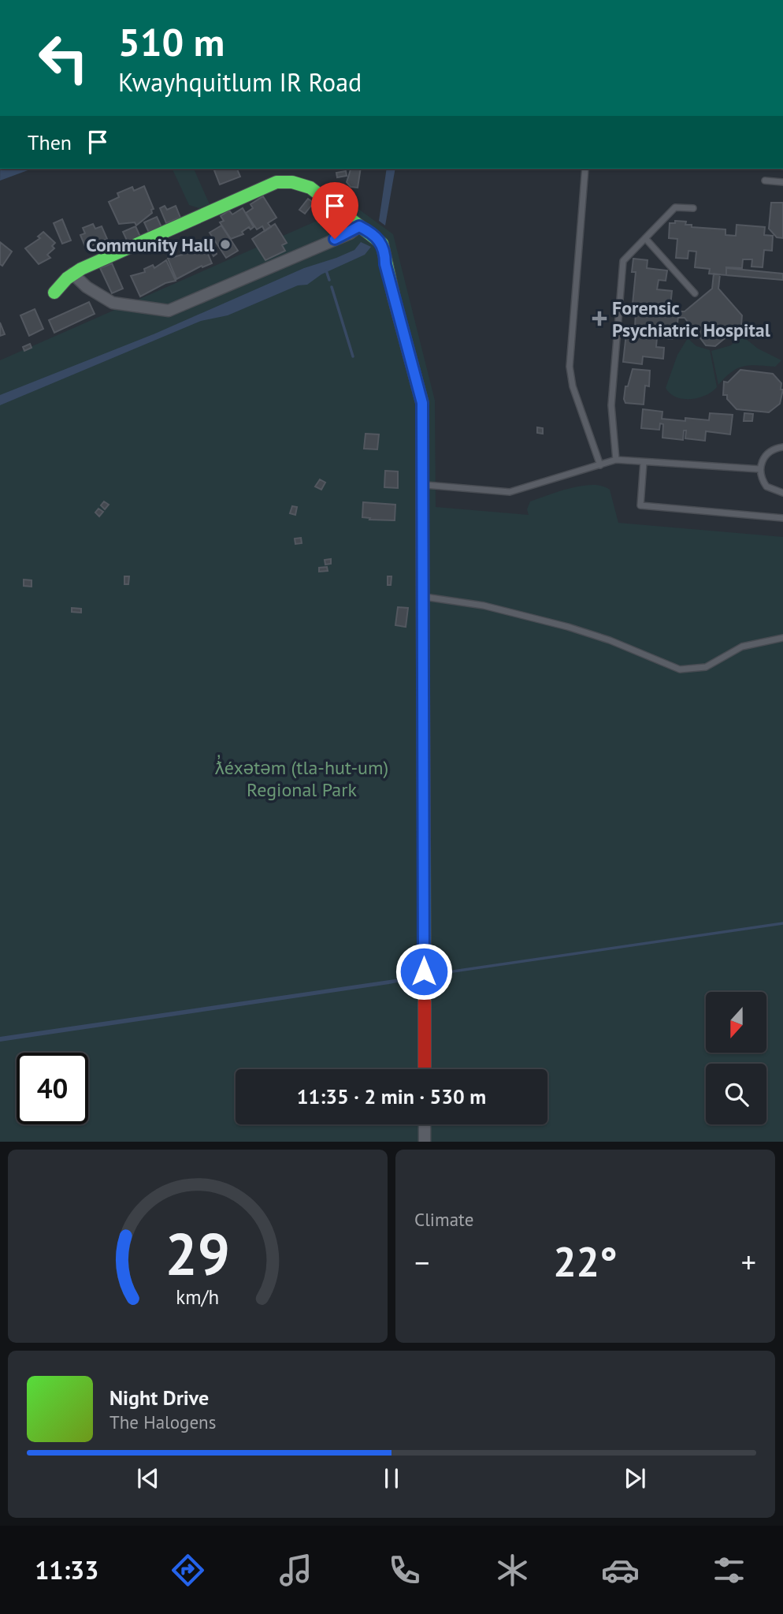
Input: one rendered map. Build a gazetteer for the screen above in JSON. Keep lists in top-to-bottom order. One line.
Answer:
{"parks":["ƛ̓éxətəm (tla-hut-um) Regional Park"],"places":{"other":["Community Hall"],"health":["Forensic Psychiatric Hospital"]},"north":"bottom","page":{"turn":["510 m","Kwayhquitlum IR Road"],"then":"Then","limit":"40","trip":"11:35 · 2 min · 530 m","tile":"Climate","heat":["−","22°","+"],"song":["Night Drive","The Halogens"],"tabs":"11:33","gauge":["29","km/h"]}}
